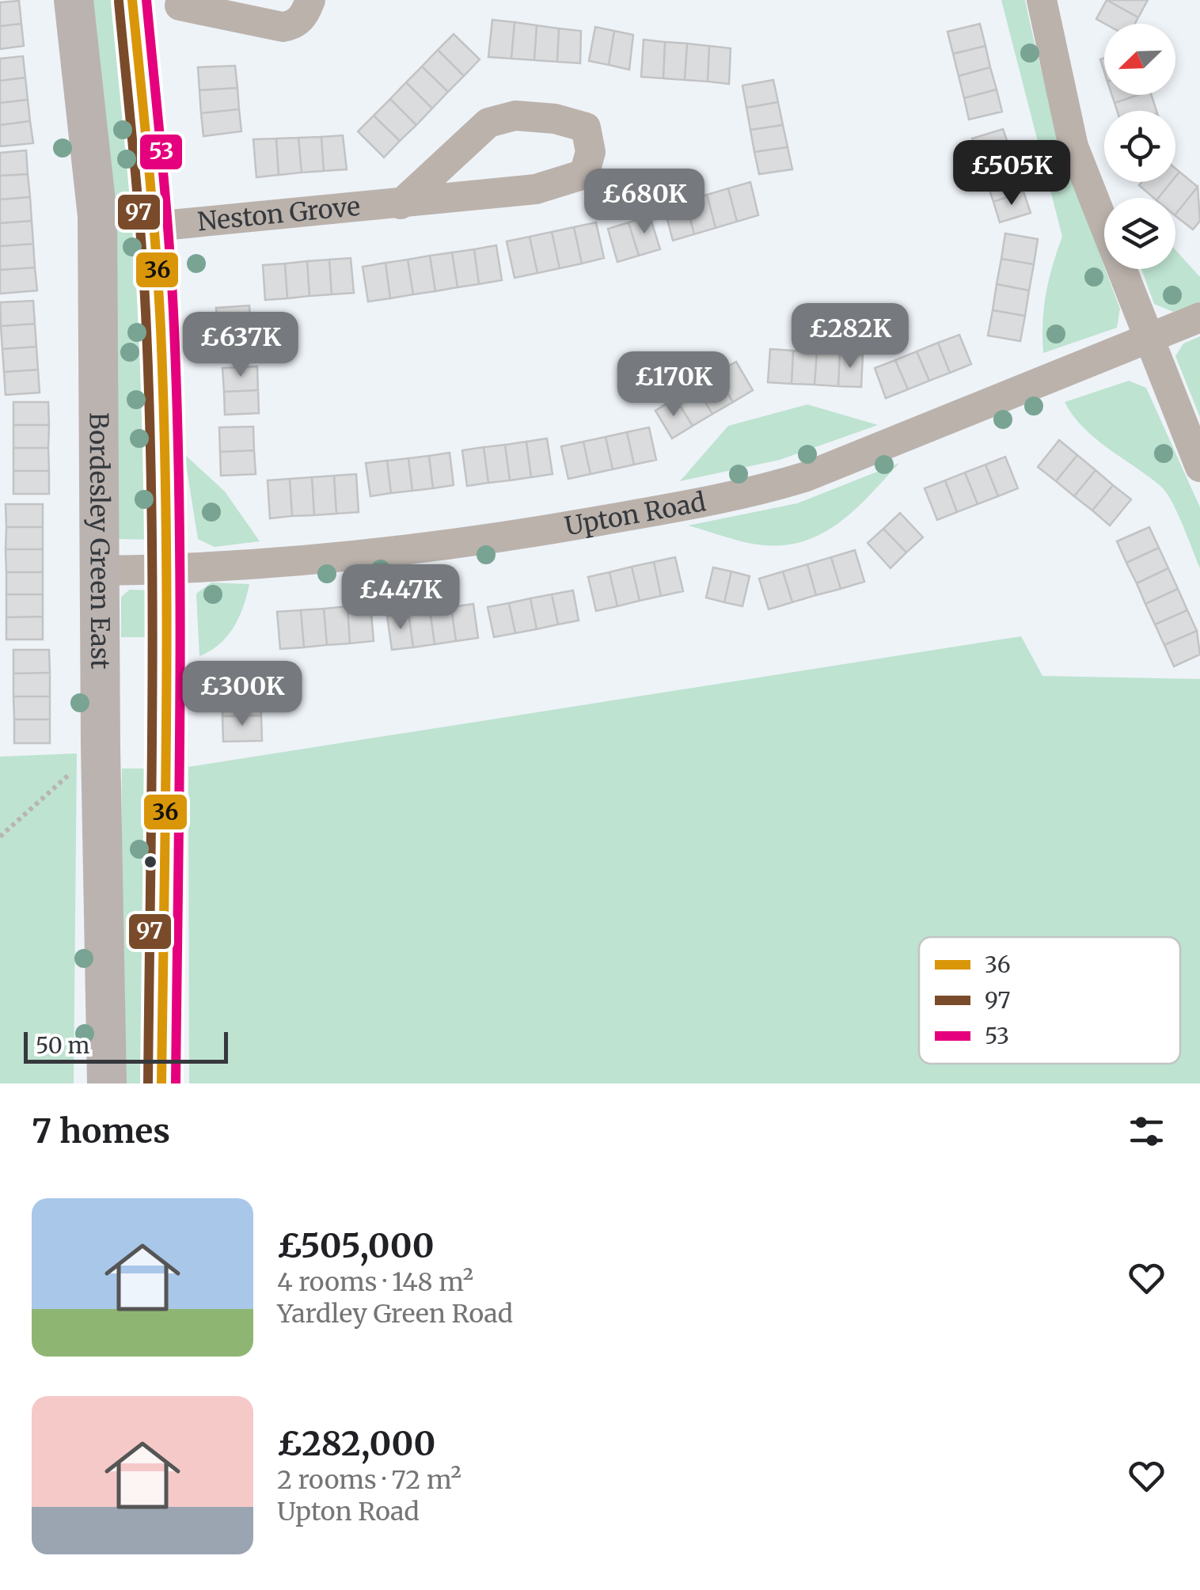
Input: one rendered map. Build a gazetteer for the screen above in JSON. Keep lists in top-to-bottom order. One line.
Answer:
{"streets":{"main road":["Bordesley Green East"],"street":["Neston Grove","Upton Road"]},"crossings":[["Upton Road","Bordesley Green East"]],"lines":["transit line 36","transit line 53","transit line 97"],"legend":["36","97","53"],"scale_bar":"50 m","north":"bottom left","page":{"price":["£505K","£680K","£282K","£637K","£170K","£447K","£300K"],"scale":"50 m","heading":"7 homes","list":[{"name":"£505,000","note":"4 rooms · 148 m² · Yardley Green Road"},{"name":"£282,000","note":"2 rooms · 72 m² · Upton Road"}]}}
